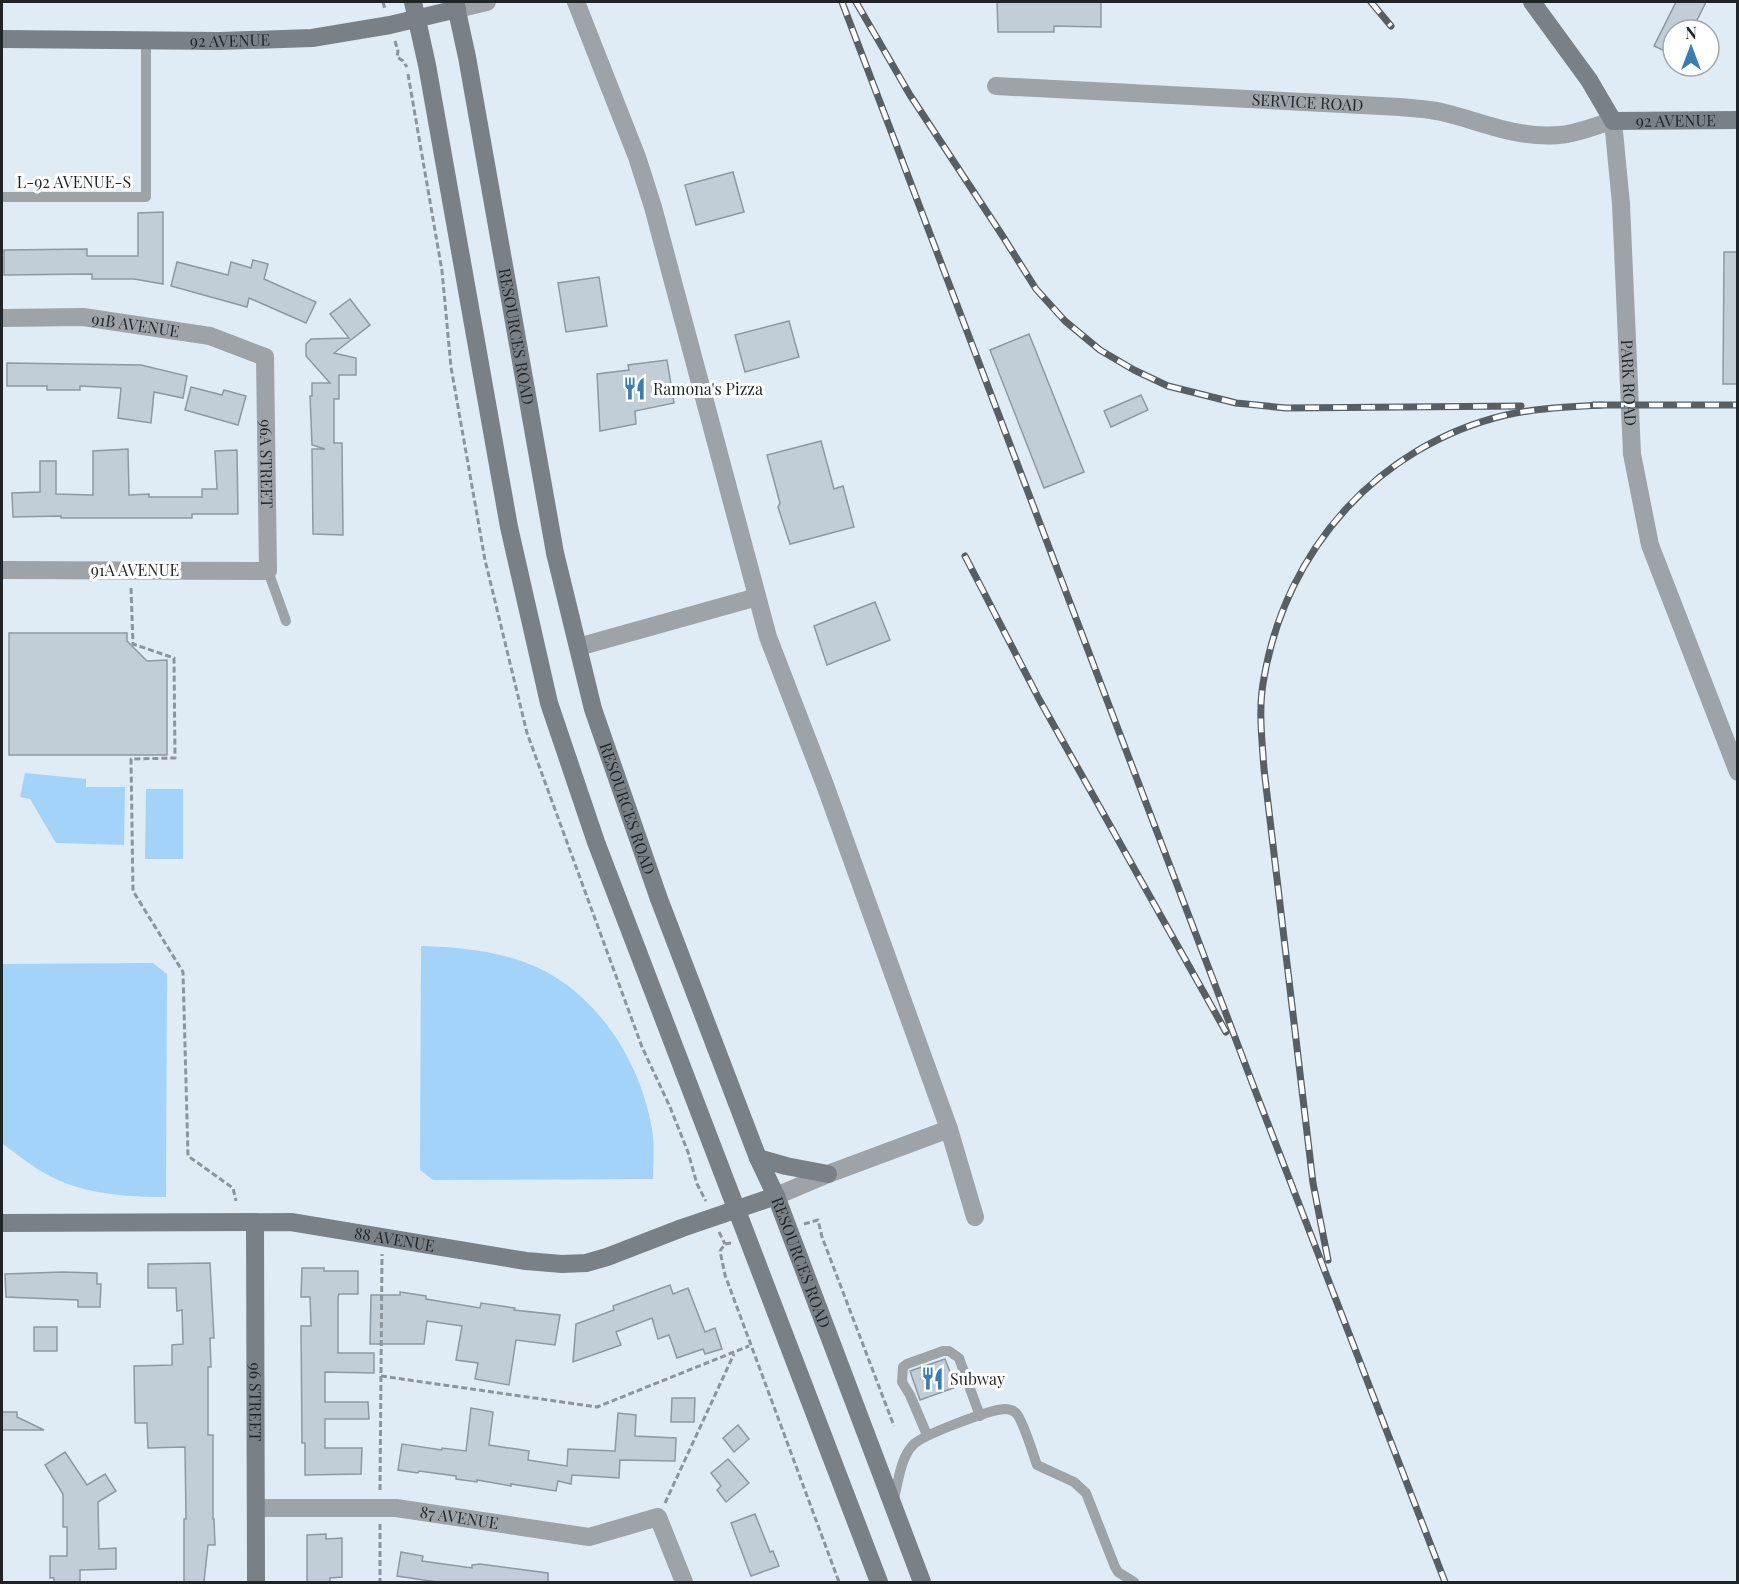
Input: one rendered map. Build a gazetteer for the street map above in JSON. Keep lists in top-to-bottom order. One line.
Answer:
{"streets":{"main road":["92 AVENUE","RESOURCES ROAD","PARK ROAD","88 AVENUE","96 STREET"],"street":["SERVICE ROAD","91B AVENUE","96A STREET","91A AVENUE","87 AVENUE"],"lane":["L-92 AVENUE-S"]},"crossings":[["92 AVENUE","SERVICE ROAD"],["92 AVENUE","L-92 AVENUE-S"],["92 AVENUE","RESOURCES ROAD"],["92 AVENUE","PARK ROAD"],["SERVICE ROAD","PARK ROAD"],["91B AVENUE","96A STREET"],["RESOURCES ROAD","88 AVENUE"],["96A STREET","91A AVENUE"],["88 AVENUE","96 STREET"],["96 STREET","87 AVENUE"]],"places":{"restaurant":["Ramona's Pizza","Subway"]},"north":"top"}
